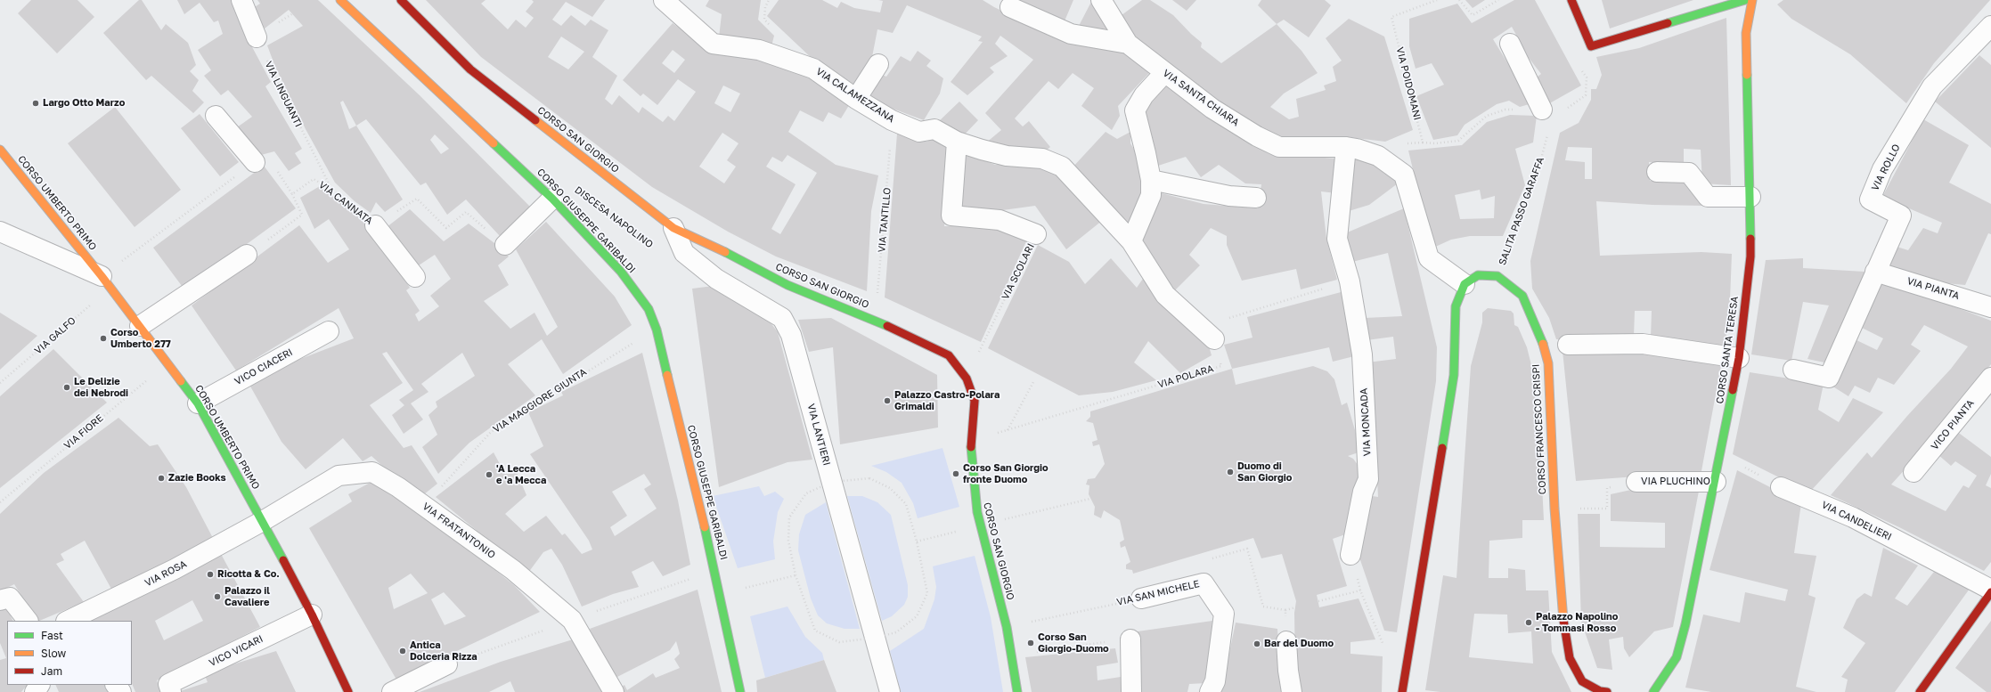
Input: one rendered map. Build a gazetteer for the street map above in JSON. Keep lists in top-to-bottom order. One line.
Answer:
{"streets":{"street":["VIA CALAMEZZANA","VIA SANTA CHIARA","CORSO SAN GIORGIO","VIA ROLLO","CORSO UMBERTO PRIMO","CORSO GIUSEPPE GARIBALDI","VIA SCOLARI","VIA PIANTA","CORSO SANTA TERESA","VICO CIACERI","VIA MONCADA","VICO PIANTA","CORSO FRANCESCO CRISPI","VIA LANTIERI","VIA PLUCHINO","VIA CANDELIERI","VIA FRATANTONIO","VIA ROSA","VIA SAN MICHELE","VICO VICARI"],"path":["VIA POIDOMANI","VIA LINGUANTI","VIA CANNATA","SALITA PASSO GARAFFA","DISCESA NAPOLINO","VIA TANTILLO","VIA GALFO","VIA POLARA","VIA MAGGIORE GIUNTA","VIA FIORE"]},"crossings":[["VIA LINGUANTI","VIA CANNATA"],["VIA CALAMEZZANA","VIA TANTILLO"],["VIA CALAMEZZANA","VIA SCOLARI"],["VIA CALAMEZZANA","VIA POLARA"],["VIA SANTA CHIARA","VIA MONCADA"],["CORSO SAN GIORGIO","VIA TANTILLO"],["CORSO SAN GIORGIO","VIA SCOLARI"],["CORSO SAN GIORGIO","VIA POLARA"],["CORSO SAN GIORGIO","VIA LANTIERI"],["CORSO SAN GIORGIO","VIA SAN MICHELE"],["VIA ROLLO","VIA PIANTA"],["CORSO UMBERTO PRIMO","VIA GALFO"],["CORSO UMBERTO PRIMO","VICO CIACERI"],["CORSO UMBERTO PRIMO","VIA FIORE"],["CORSO UMBERTO PRIMO","VIA FRATANTONIO"],["CORSO UMBERTO PRIMO","VIA ROSA"],["CORSO UMBERTO PRIMO","VICO VICARI"],["SALITA PASSO GARAFFA","CORSO FRANCESCO CRISPI"],["CORSO GIUSEPPE GARIBALDI","VIA MAGGIORE GIUNTA"],["CORSO SANTA TERESA","VIA PLUCHINO"],["VIA POLARA","VIA MONCADA"],["VIA MAGGIORE GIUNTA","VIA FRATANTONIO"],["VIA FRATANTONIO","VIA ROSA"]],"places":["Largo Otto Marzo","Corso Umberto 277","Le Delizie dei Nebrodi","Palazzo Castro-Polara Grimaldi","Duomo di San Giorgio","Corso San Giorgio fronte Duomo","'A Lecca e 'a Mecca","Zazie Books","Ricotta & Co.","Palazzo il Cavaliere","Palazzo Napolino - Tommasi Rosso","Corso San Giorgio-Duomo","Bar del Duomo","Antica Dolceria Rizza"],"legend":["Fast","Slow","Jam"]}
